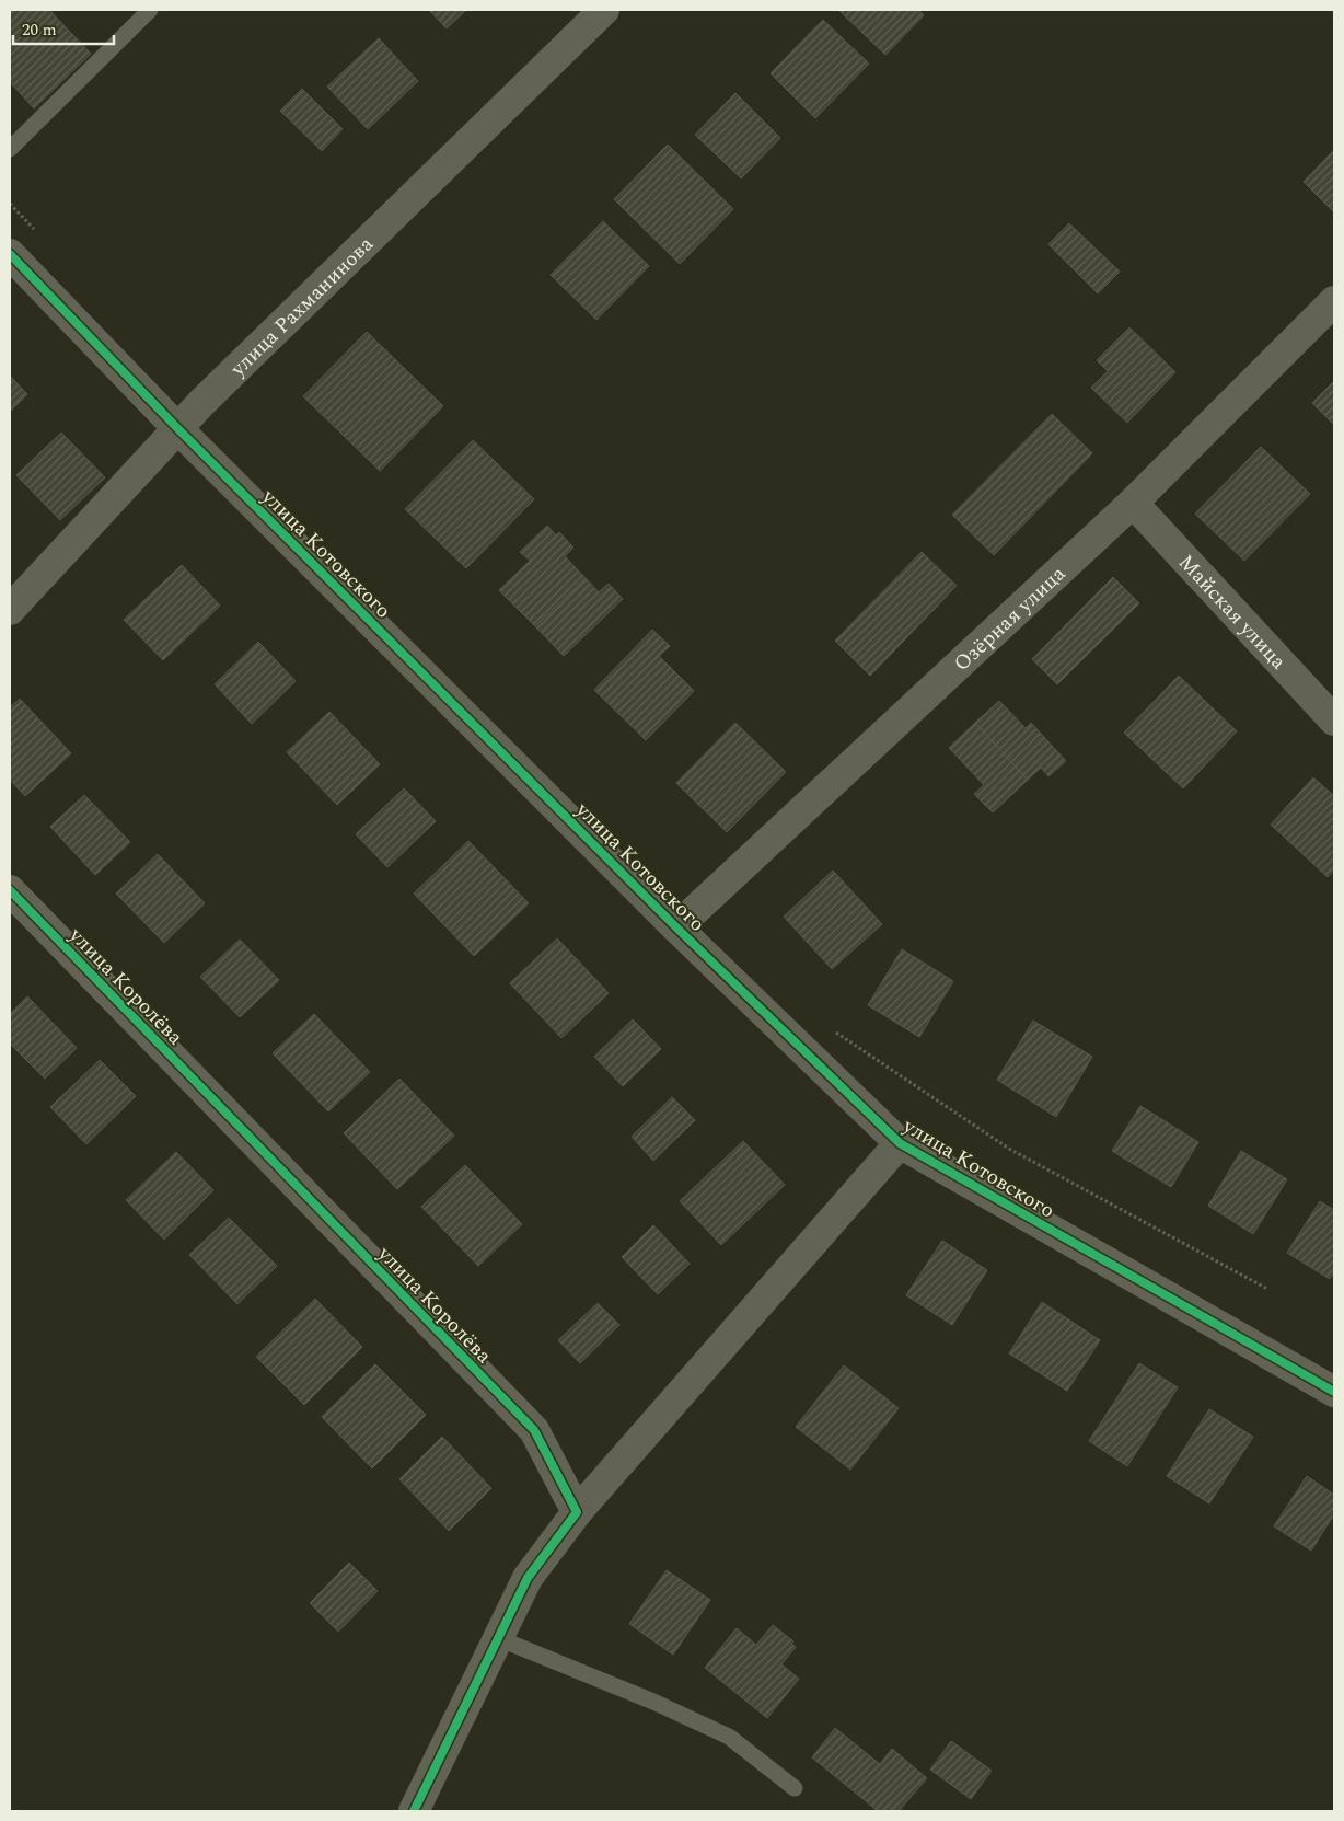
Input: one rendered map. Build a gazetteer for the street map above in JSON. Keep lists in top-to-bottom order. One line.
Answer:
{"streets":{"street":["улица Рахманинова","улица Котовского","Майская улица","Озёрная улица","улица Королёва"]},"crossings":[["улица Рахманинова","улица Котовского"],["улица Котовского","Озёрная улица"],["Майская улица","Озёрная улица"]],"scale_bar":"20 m"}
